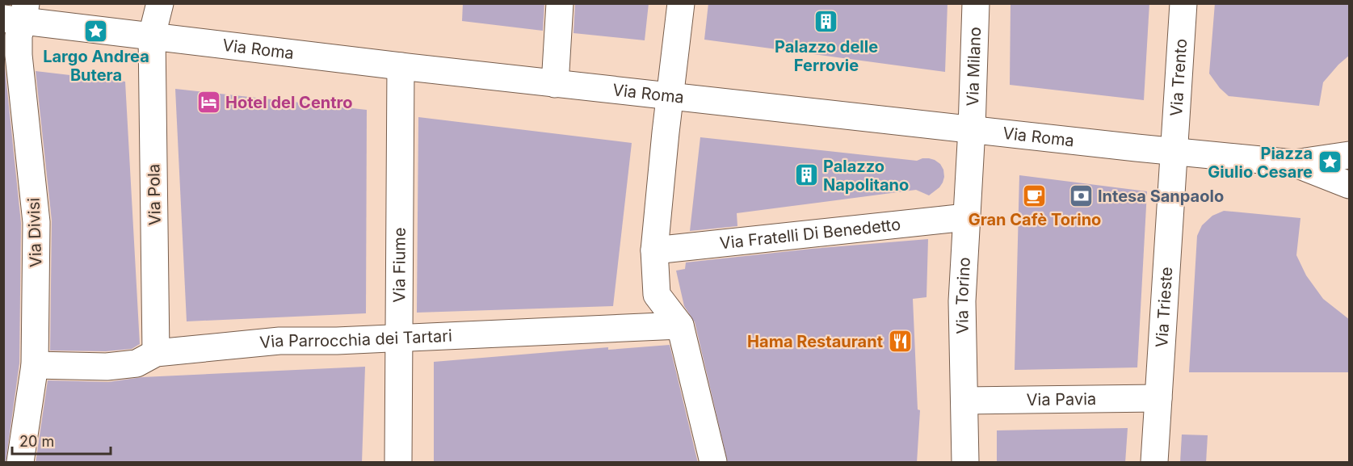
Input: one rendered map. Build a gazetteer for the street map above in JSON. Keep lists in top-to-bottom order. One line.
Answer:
{"streets":{"street":["Via Roma","Via Milano","Via Trento","Via Pola","Via Divisi","Via Fratelli Di Benedetto","Via Fiume","Via Torino","Via Trieste","Via Parrocchia dei Tartari","Via Pavia"]},"crossings":[["Via Roma","Via Milano"],["Via Roma","Via Trento"],["Via Roma","Via Pola"],["Via Roma","Via Divisi"],["Via Roma","Via Fiume"],["Via Roma","Via Torino"],["Via Roma","Via Trieste"],["Via Milano","Via Torino"],["Via Trento","Via Trieste"],["Via Pola","Via Parrocchia dei Tartari"],["Via Divisi","Via Parrocchia dei Tartari"],["Via Fratelli Di Benedetto","Via Torino"],["Via Fiume","Via Parrocchia dei Tartari"],["Via Torino","Via Pavia"],["Via Trieste","Via Pavia"]],"places":{"building":["Palazzo delle Ferrovie","Palazzo Napolitano"],"place":["Largo Andrea Butera","Piazza Giulio Cesare"],"hotel":["Hotel del Centro"],"cafe":["Gran Cafè Torino"],"bank":["Intesa Sanpaolo"],"restaurant":["Hama Restaurant"]},"scale_bar":"20 m"}
